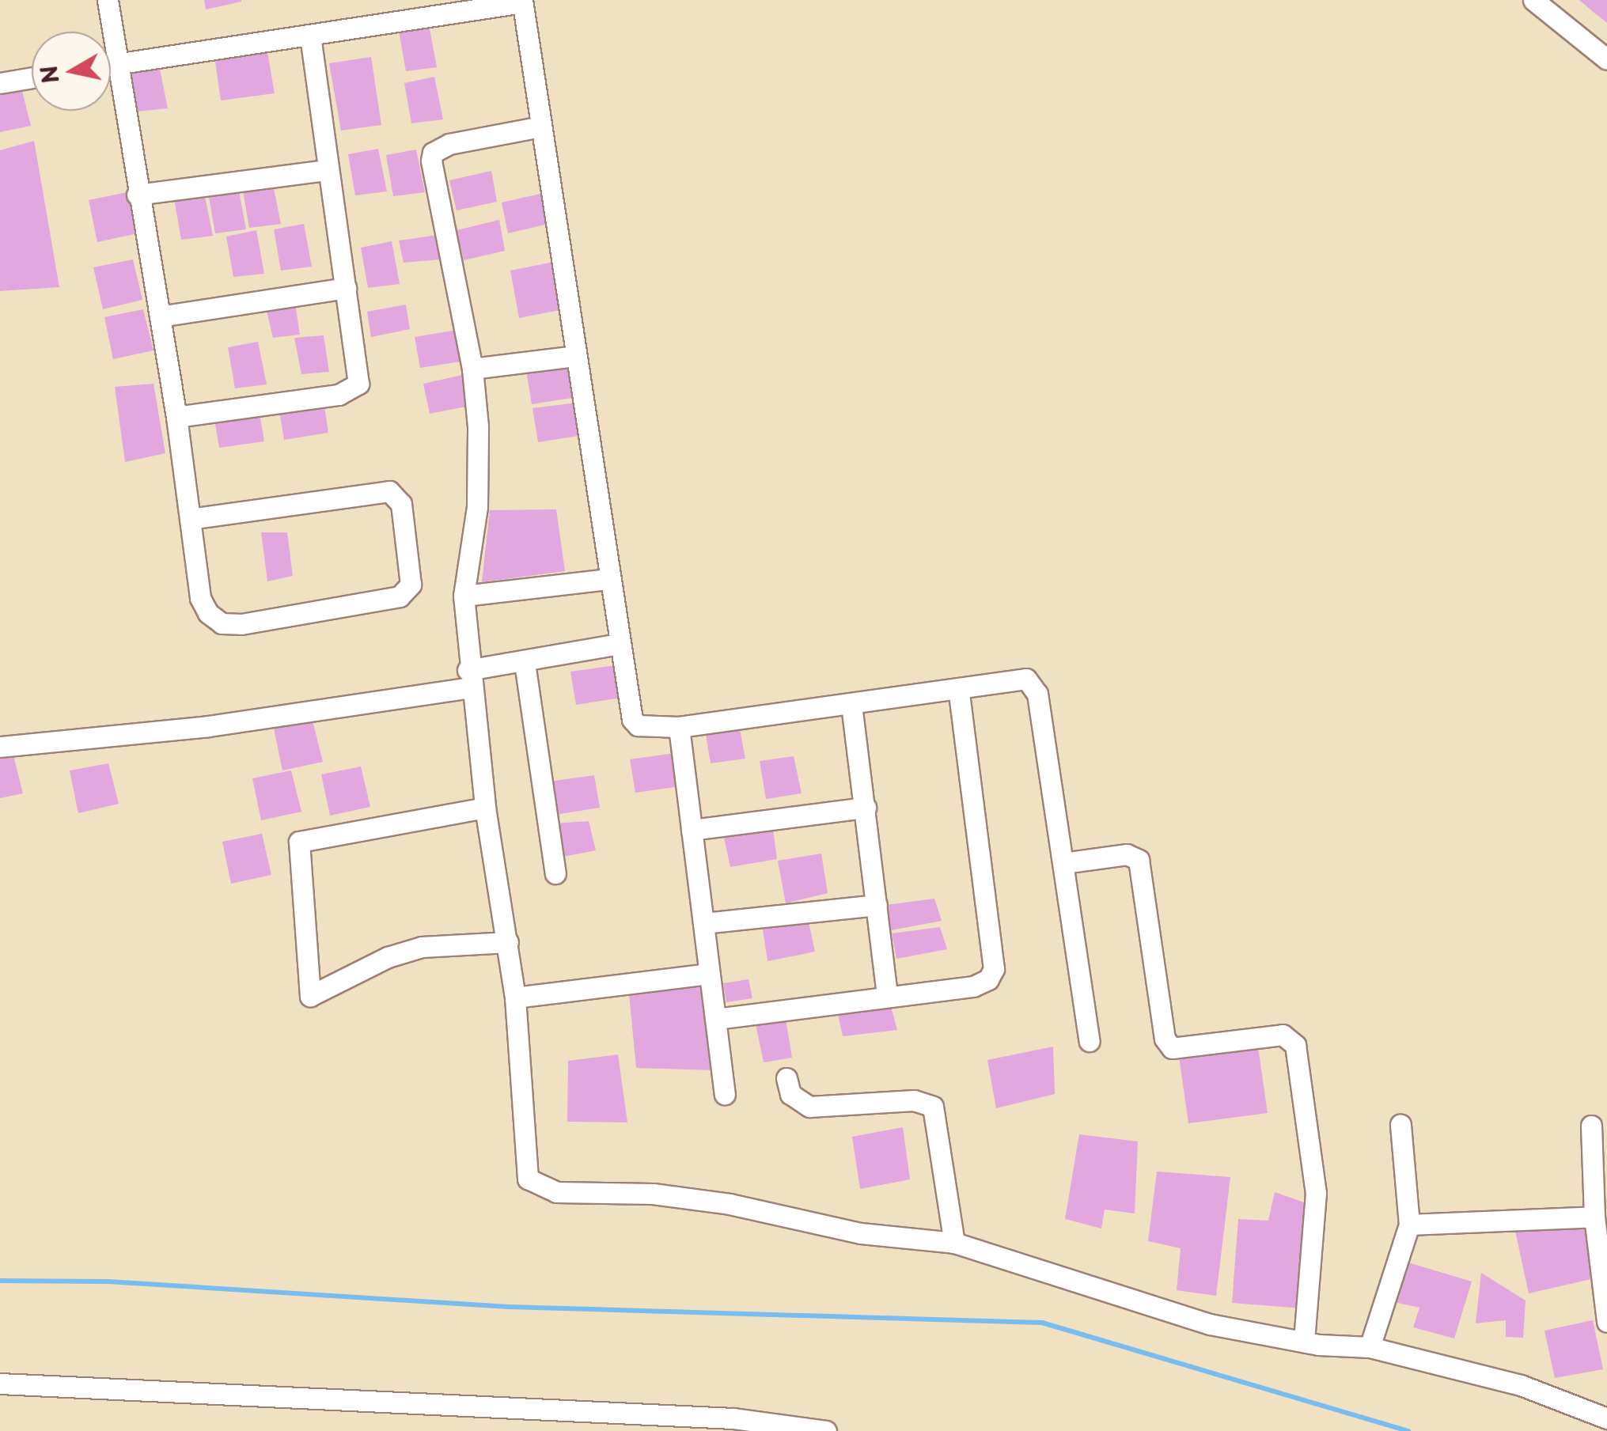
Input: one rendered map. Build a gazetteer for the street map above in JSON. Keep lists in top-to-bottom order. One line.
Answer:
{"north":"left"}
